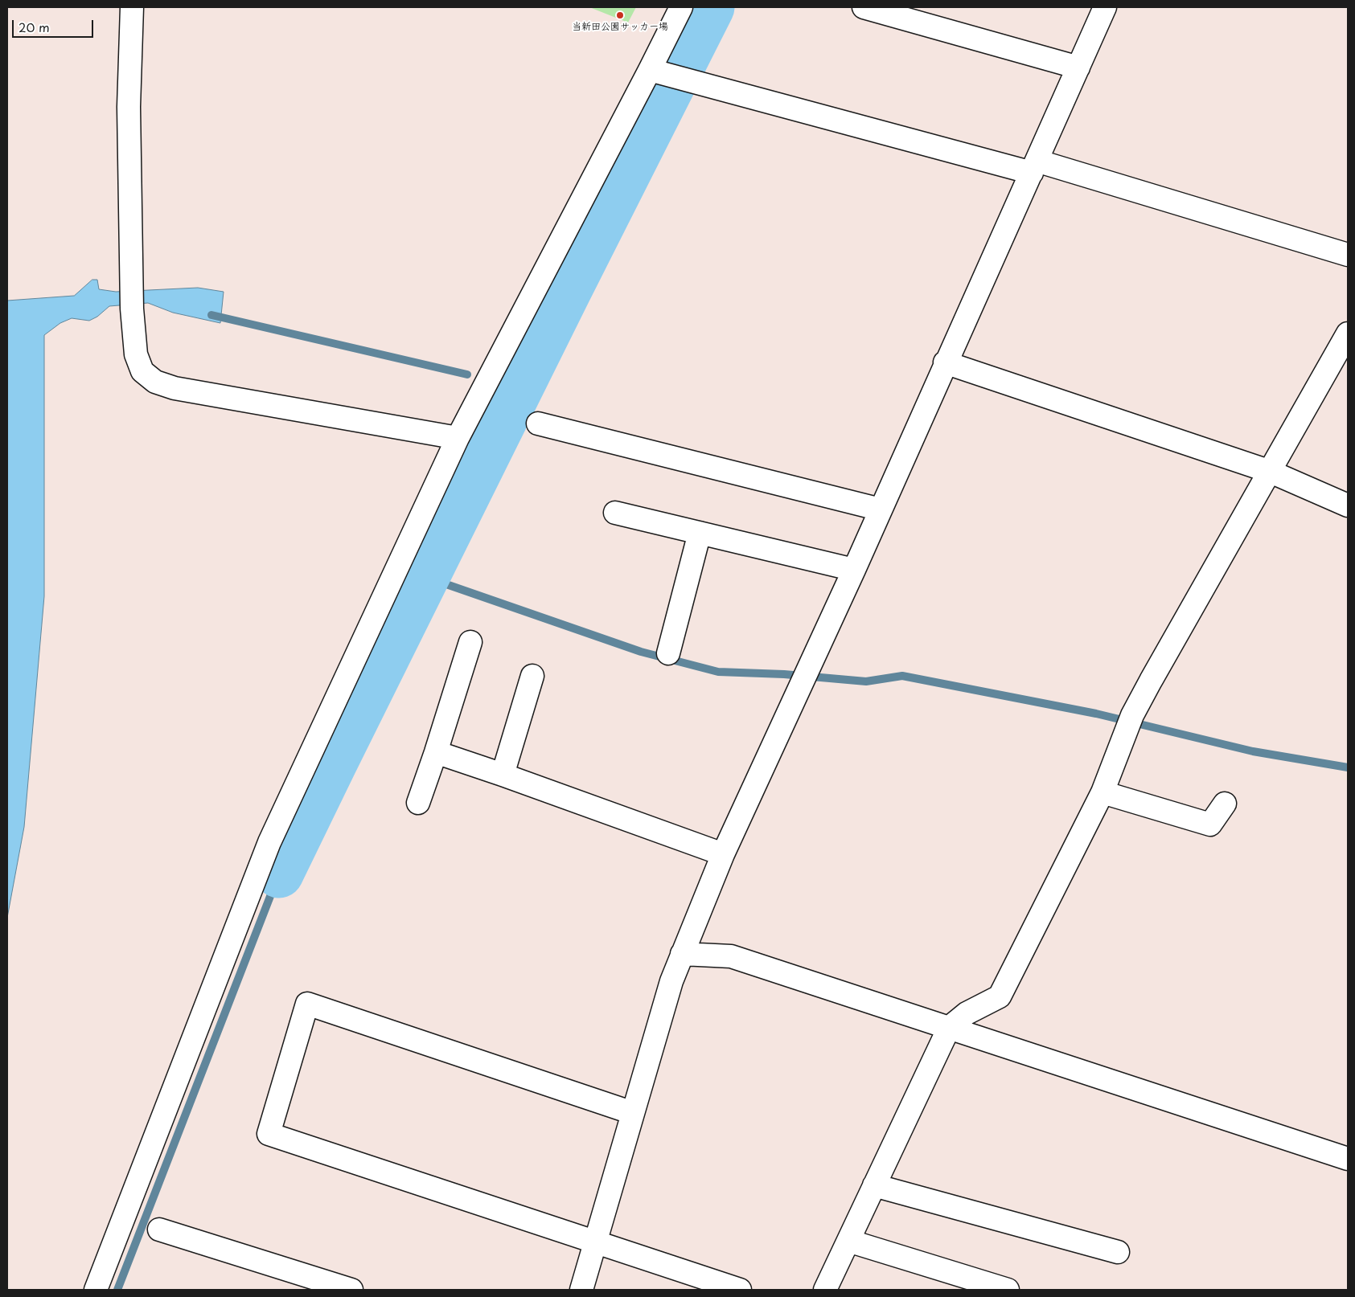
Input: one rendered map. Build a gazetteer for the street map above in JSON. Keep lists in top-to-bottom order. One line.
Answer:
{"places":["当新田公園サッカー場"],"scale_bar":"20 m"}
